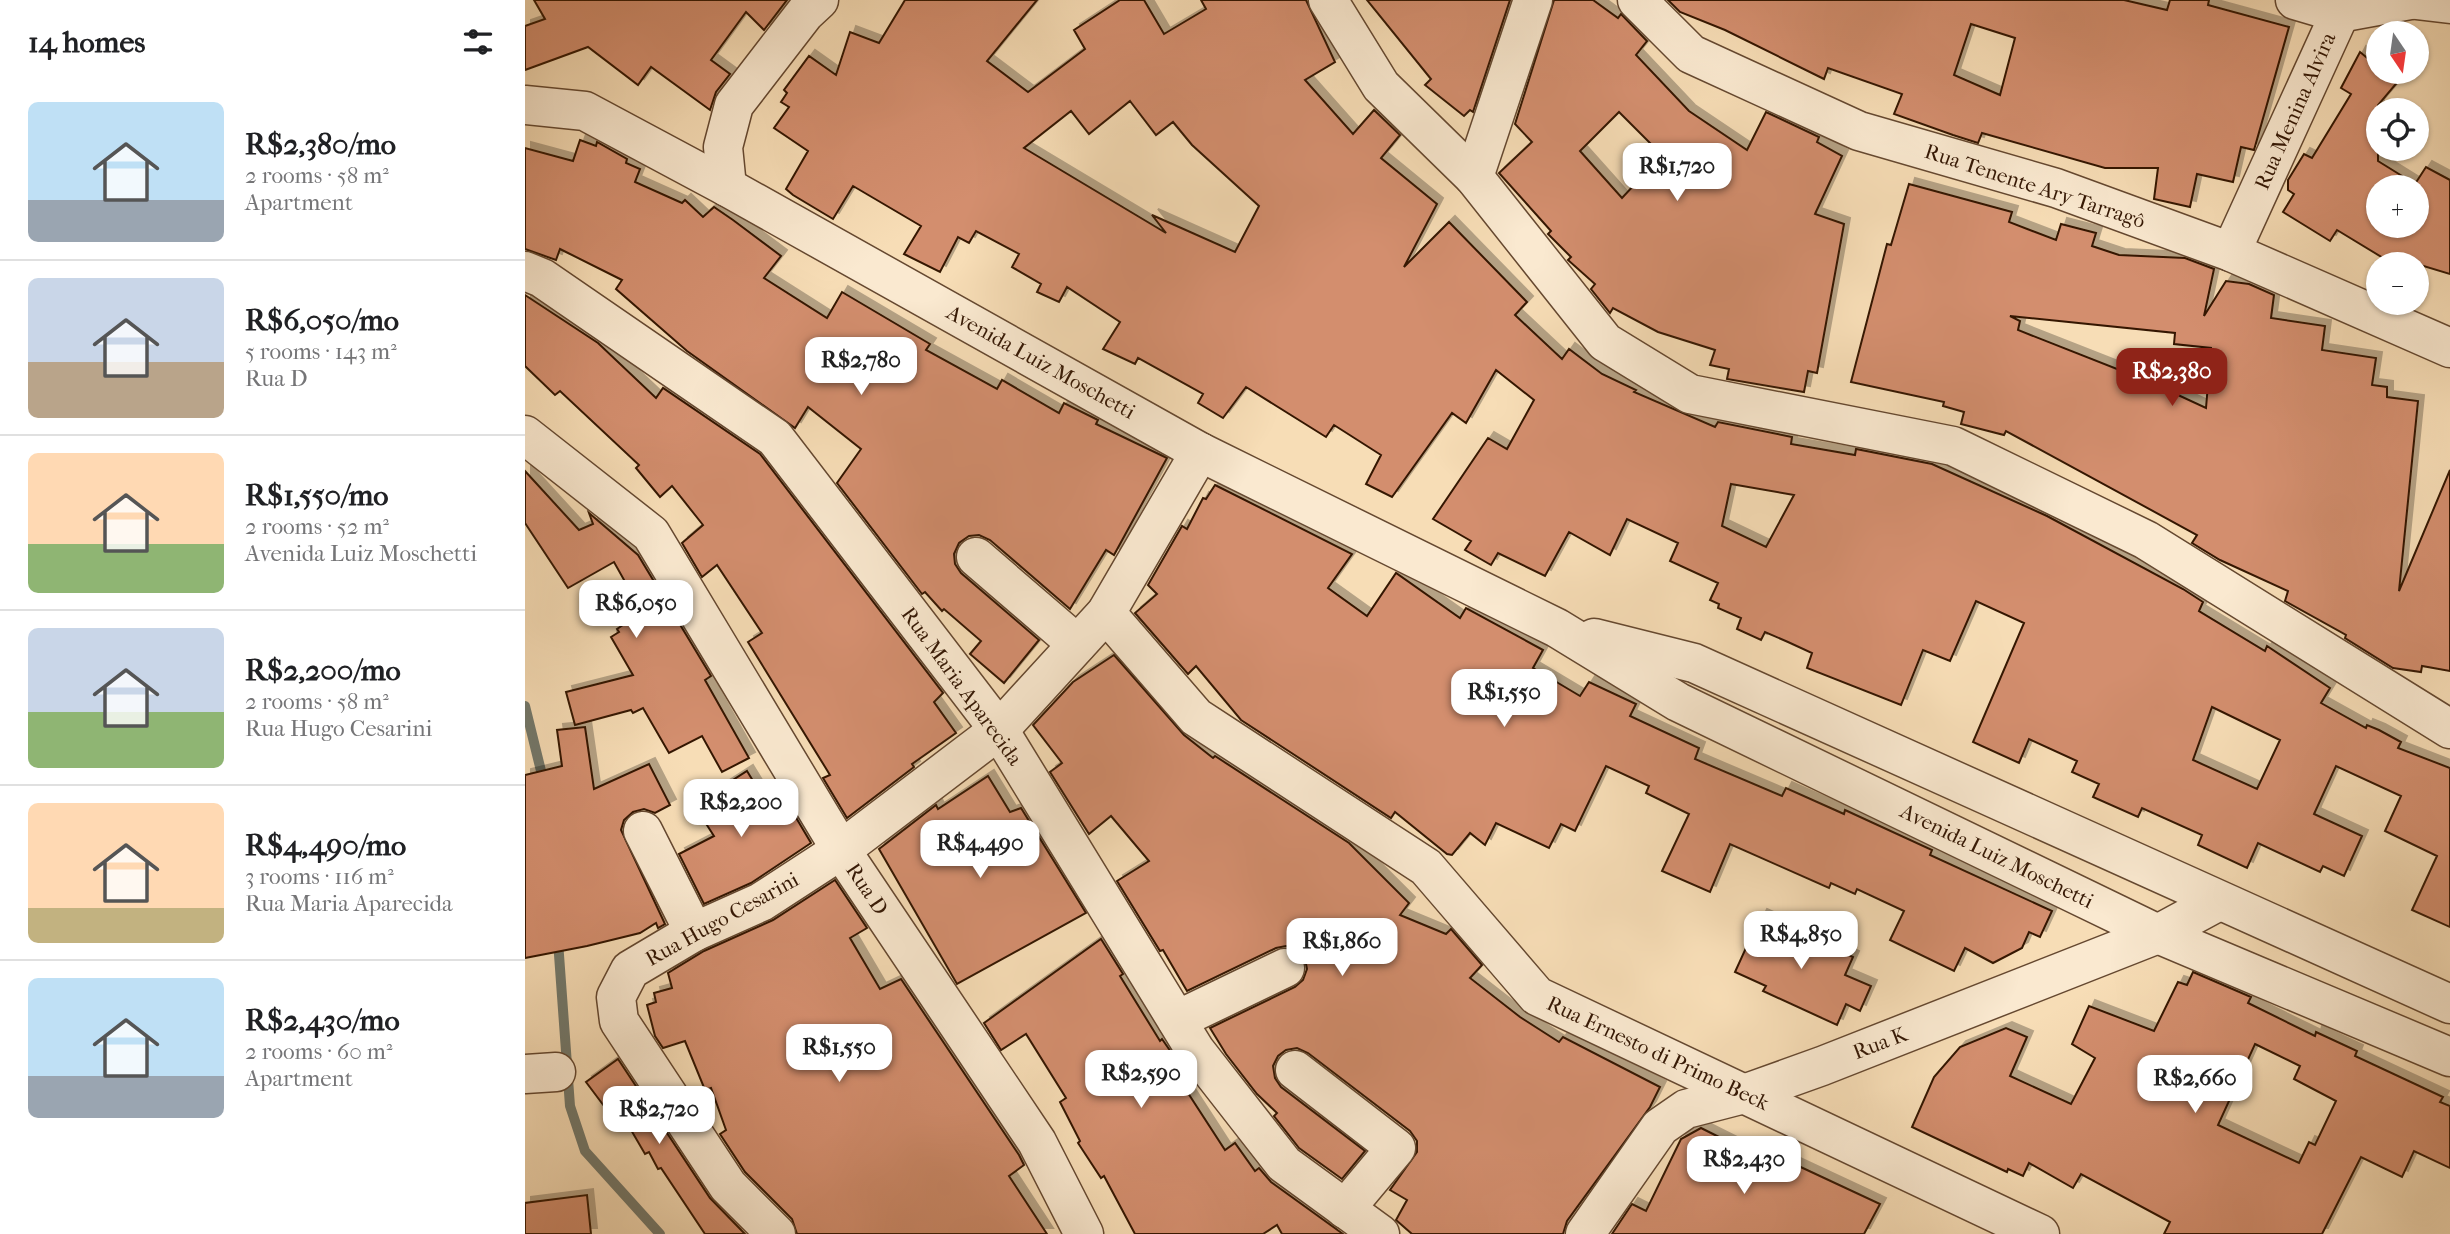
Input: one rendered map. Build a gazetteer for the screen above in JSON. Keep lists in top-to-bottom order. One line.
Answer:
{"streets":{"street":["Rua Menina Alvira","Rua Tenente Ary Tarragô","Avenida Luiz Moschetti","Rua Maria Aparecida","Rua D","Rua Hugo Cesarini","Rua K","Rua Ernesto di Primo Beck"]},"crossings":[["Rua Menina Alvira","Rua Tenente Ary Tarragô"],["Avenida Luiz Moschetti","Rua Hugo Cesarini"],["Avenida Luiz Moschetti","Rua K"],["Rua Maria Aparecida","Rua Hugo Cesarini"],["Rua D","Rua Hugo Cesarini"],["Rua Hugo Cesarini","Rua Ernesto di Primo Beck"],["Rua K","Rua Ernesto di Primo Beck"]],"north":"bottom","page":{"heading":"14 homes","map_buttons":["+","−"],"list":[{"name":"R$2,380/mo","note":"2 rooms · 58 m² · Apartment"},{"name":"R$6,050/mo","note":"5 rooms · 143 m² · Rua D"},{"name":"R$1,550/mo","note":"2 rooms · 52 m² · Avenida Luiz Moschetti"},{"name":"R$2,200/mo","note":"2 rooms · 58 m² · Rua Hugo Cesarini"},{"name":"R$4,490/mo","note":"3 rooms · 116 m² · Rua Maria Aparecida"},{"name":"R$2,430/mo","note":"2 rooms · 60 m² · Apartment"}],"price":["R$1,720","R$2,780","R$2,380","R$6,050","R$1,550","R$2,200","R$4,490","R$4,850","R$1,860","R$1,550","R$2,590","R$2,660","R$2,720","R$2,430"]}}
